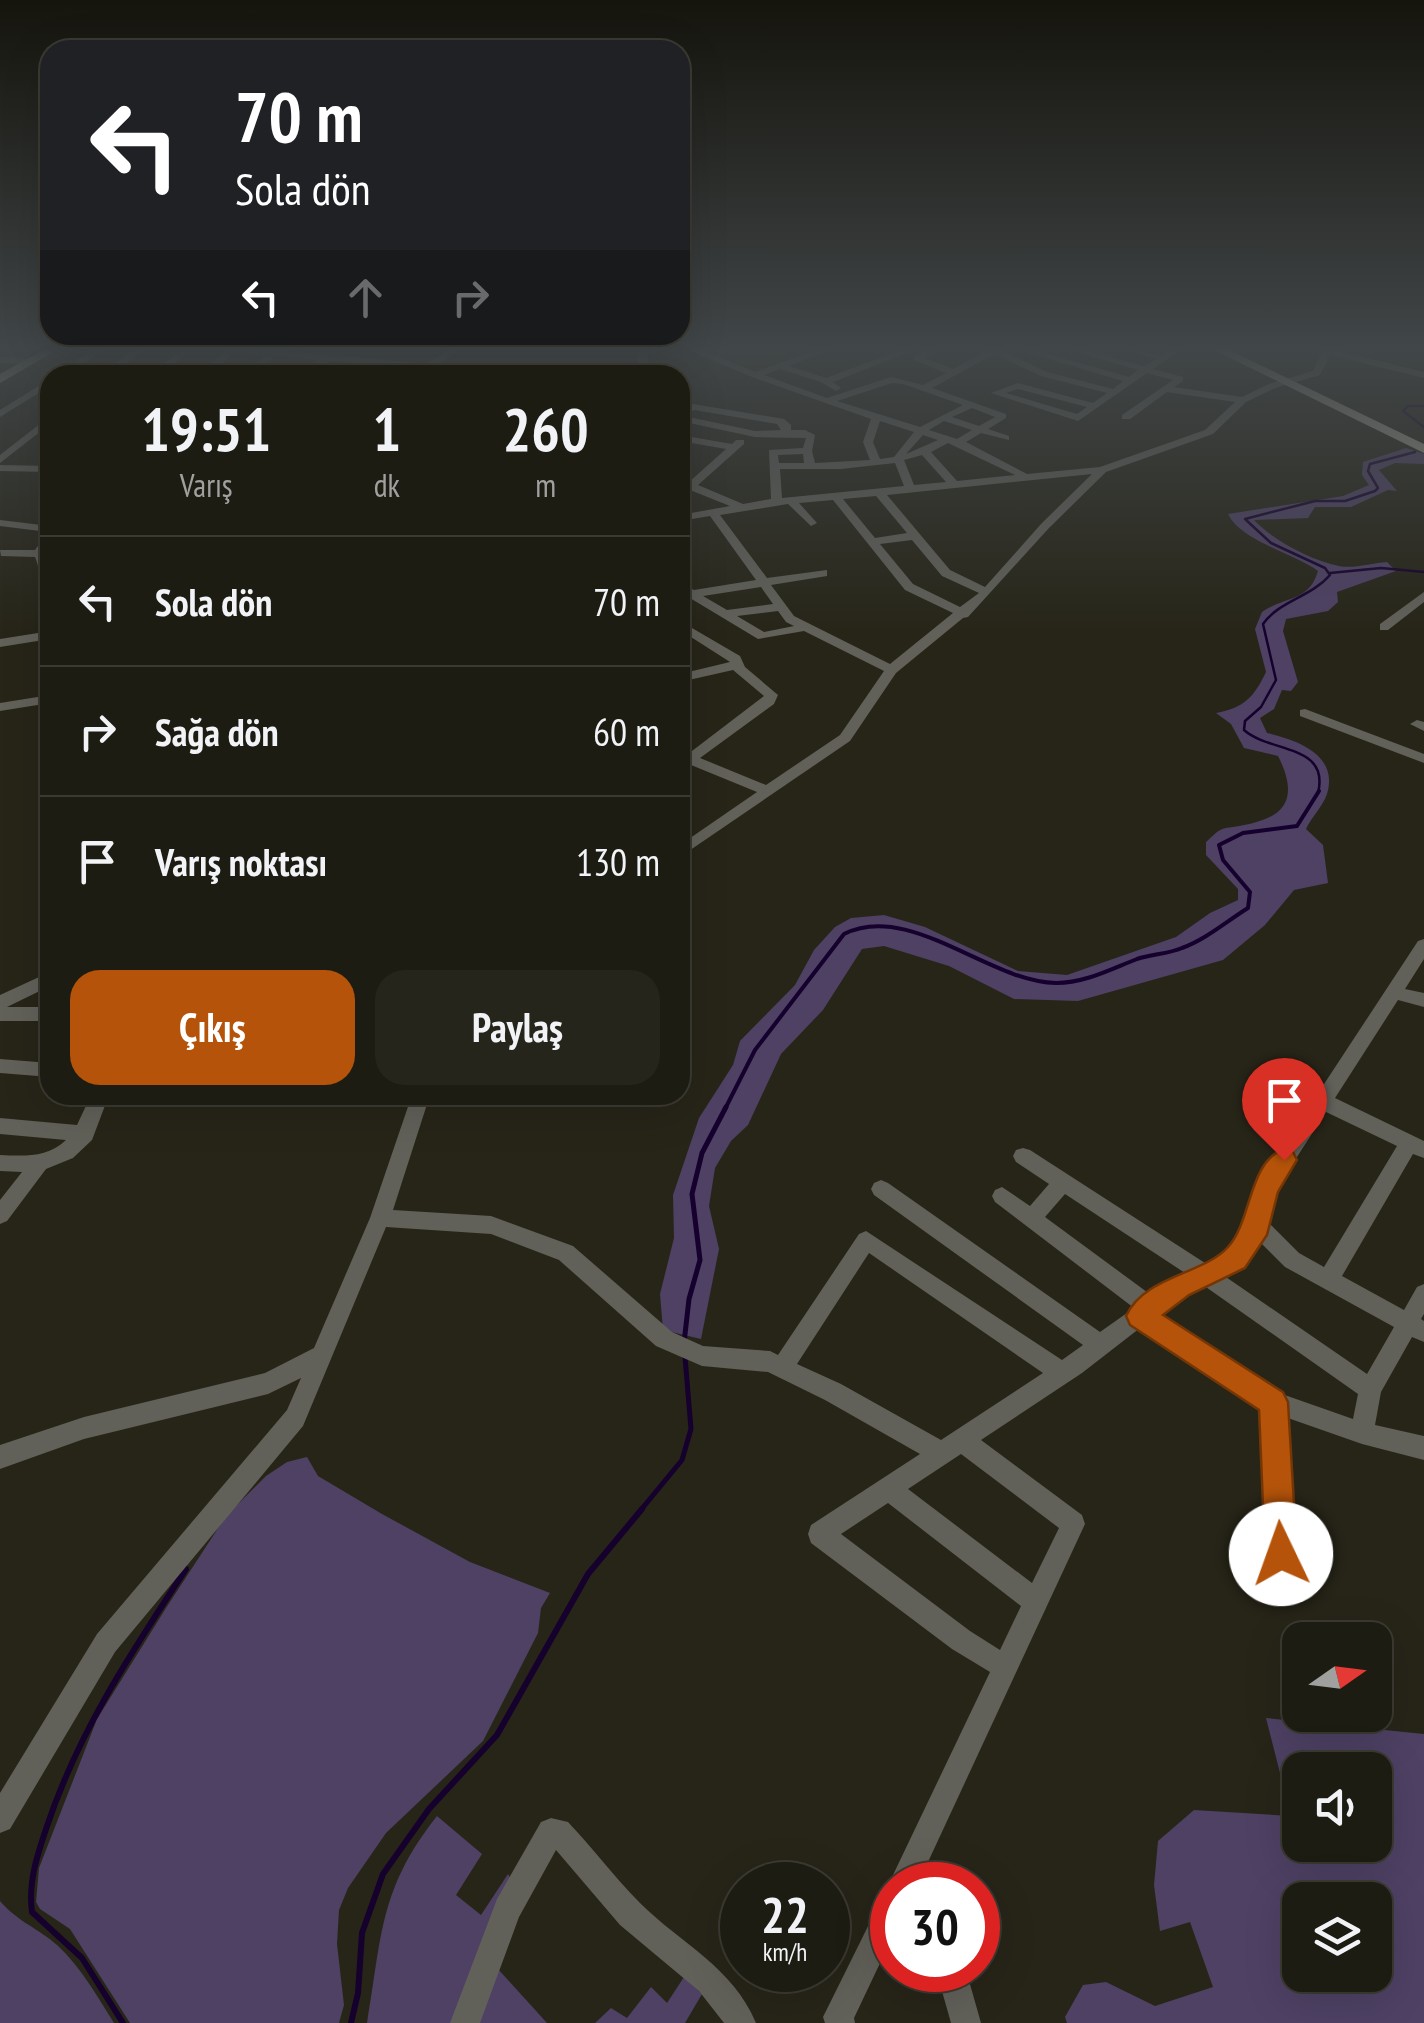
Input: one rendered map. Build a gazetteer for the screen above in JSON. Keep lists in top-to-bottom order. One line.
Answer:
{"north":"right","page":{"turn":["70 m","Sola dön"],"eta":["19:51","Varış","1","dk","260","m"],"list":[{"name":"Sola dön","value":"70 m"},{"name":"Sağa dön","value":"60 m"},{"name":"Varış noktası","value":"130 m"}],"buttons":["Çıkış","Paylaş"],"speed":"22 km/h","limit":"30"}}
